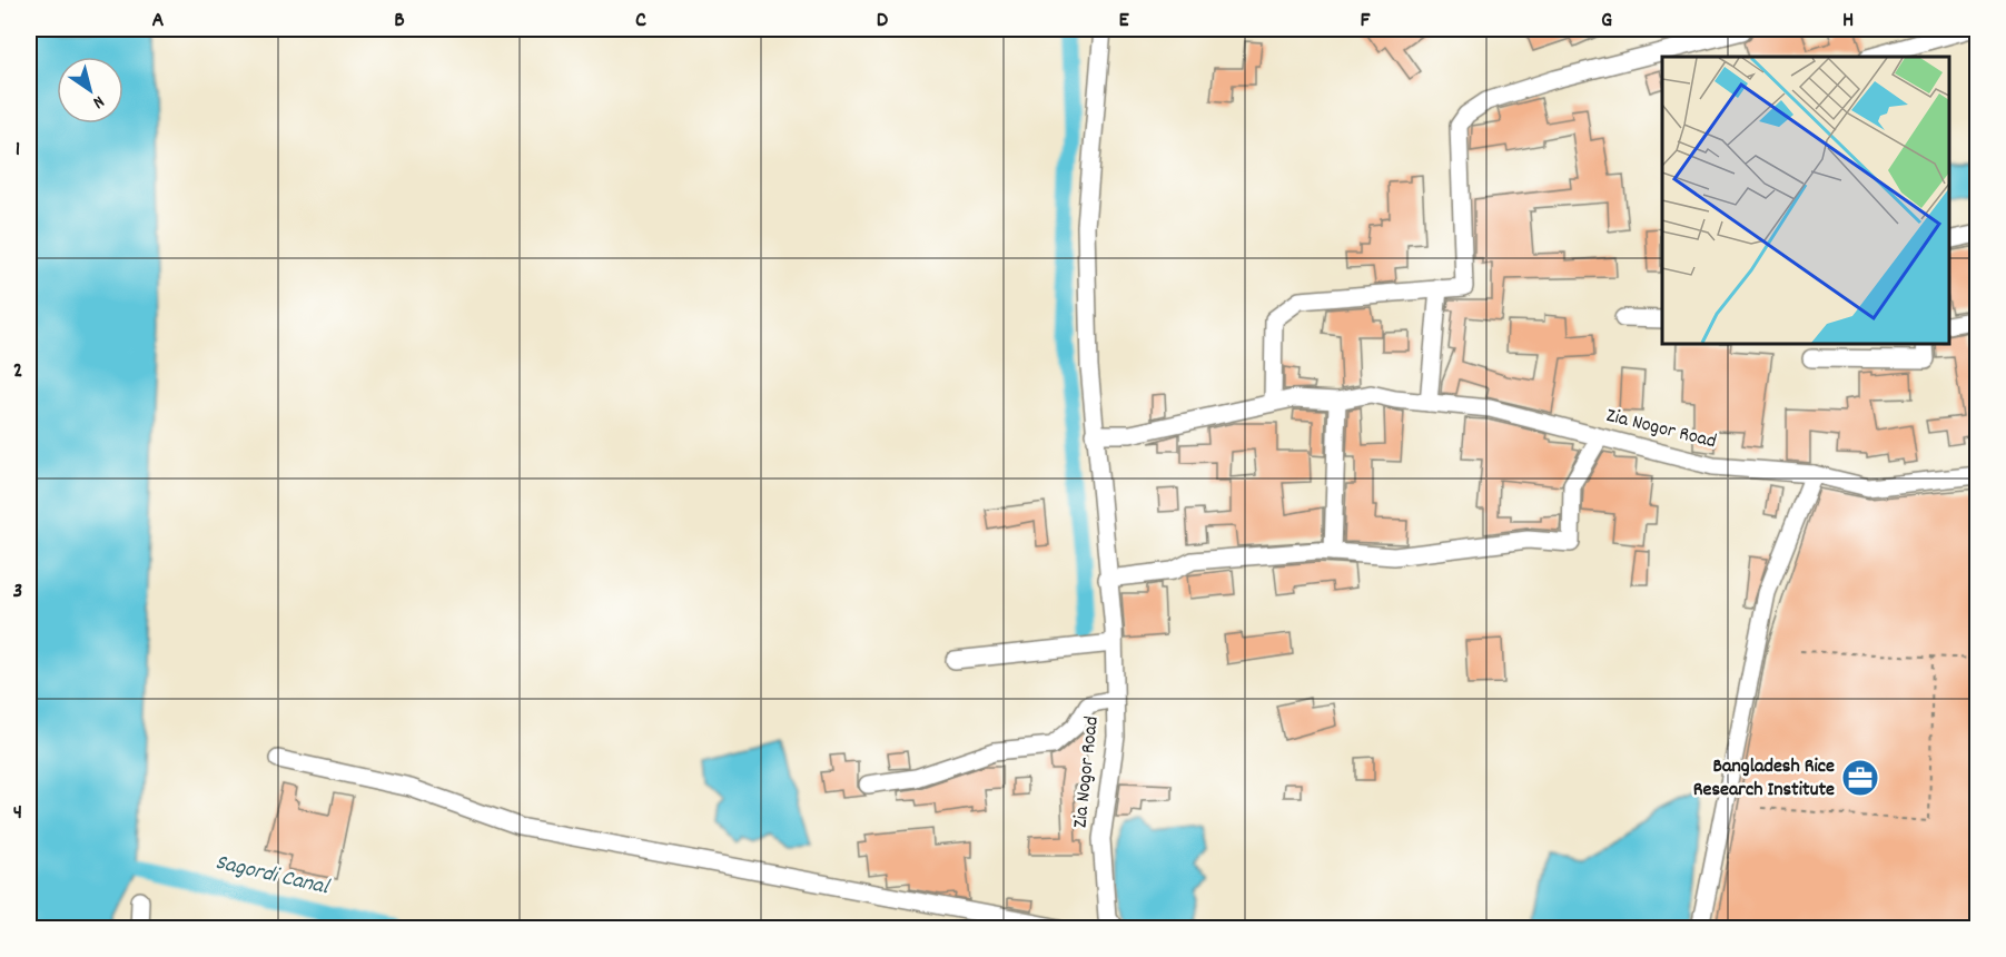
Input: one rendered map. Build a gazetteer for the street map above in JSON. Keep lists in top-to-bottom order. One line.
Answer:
{"streets":{"street":["Zia Nogor Road"]},"water":["Sagordi Canal"],"places":{"office":["Bangladesh Rice Research Institute"]},"north":"bottom right","grid":{"columns":["A","B","C","D","E","F","G","H"],"rows":["1","2","3","4"]}}
